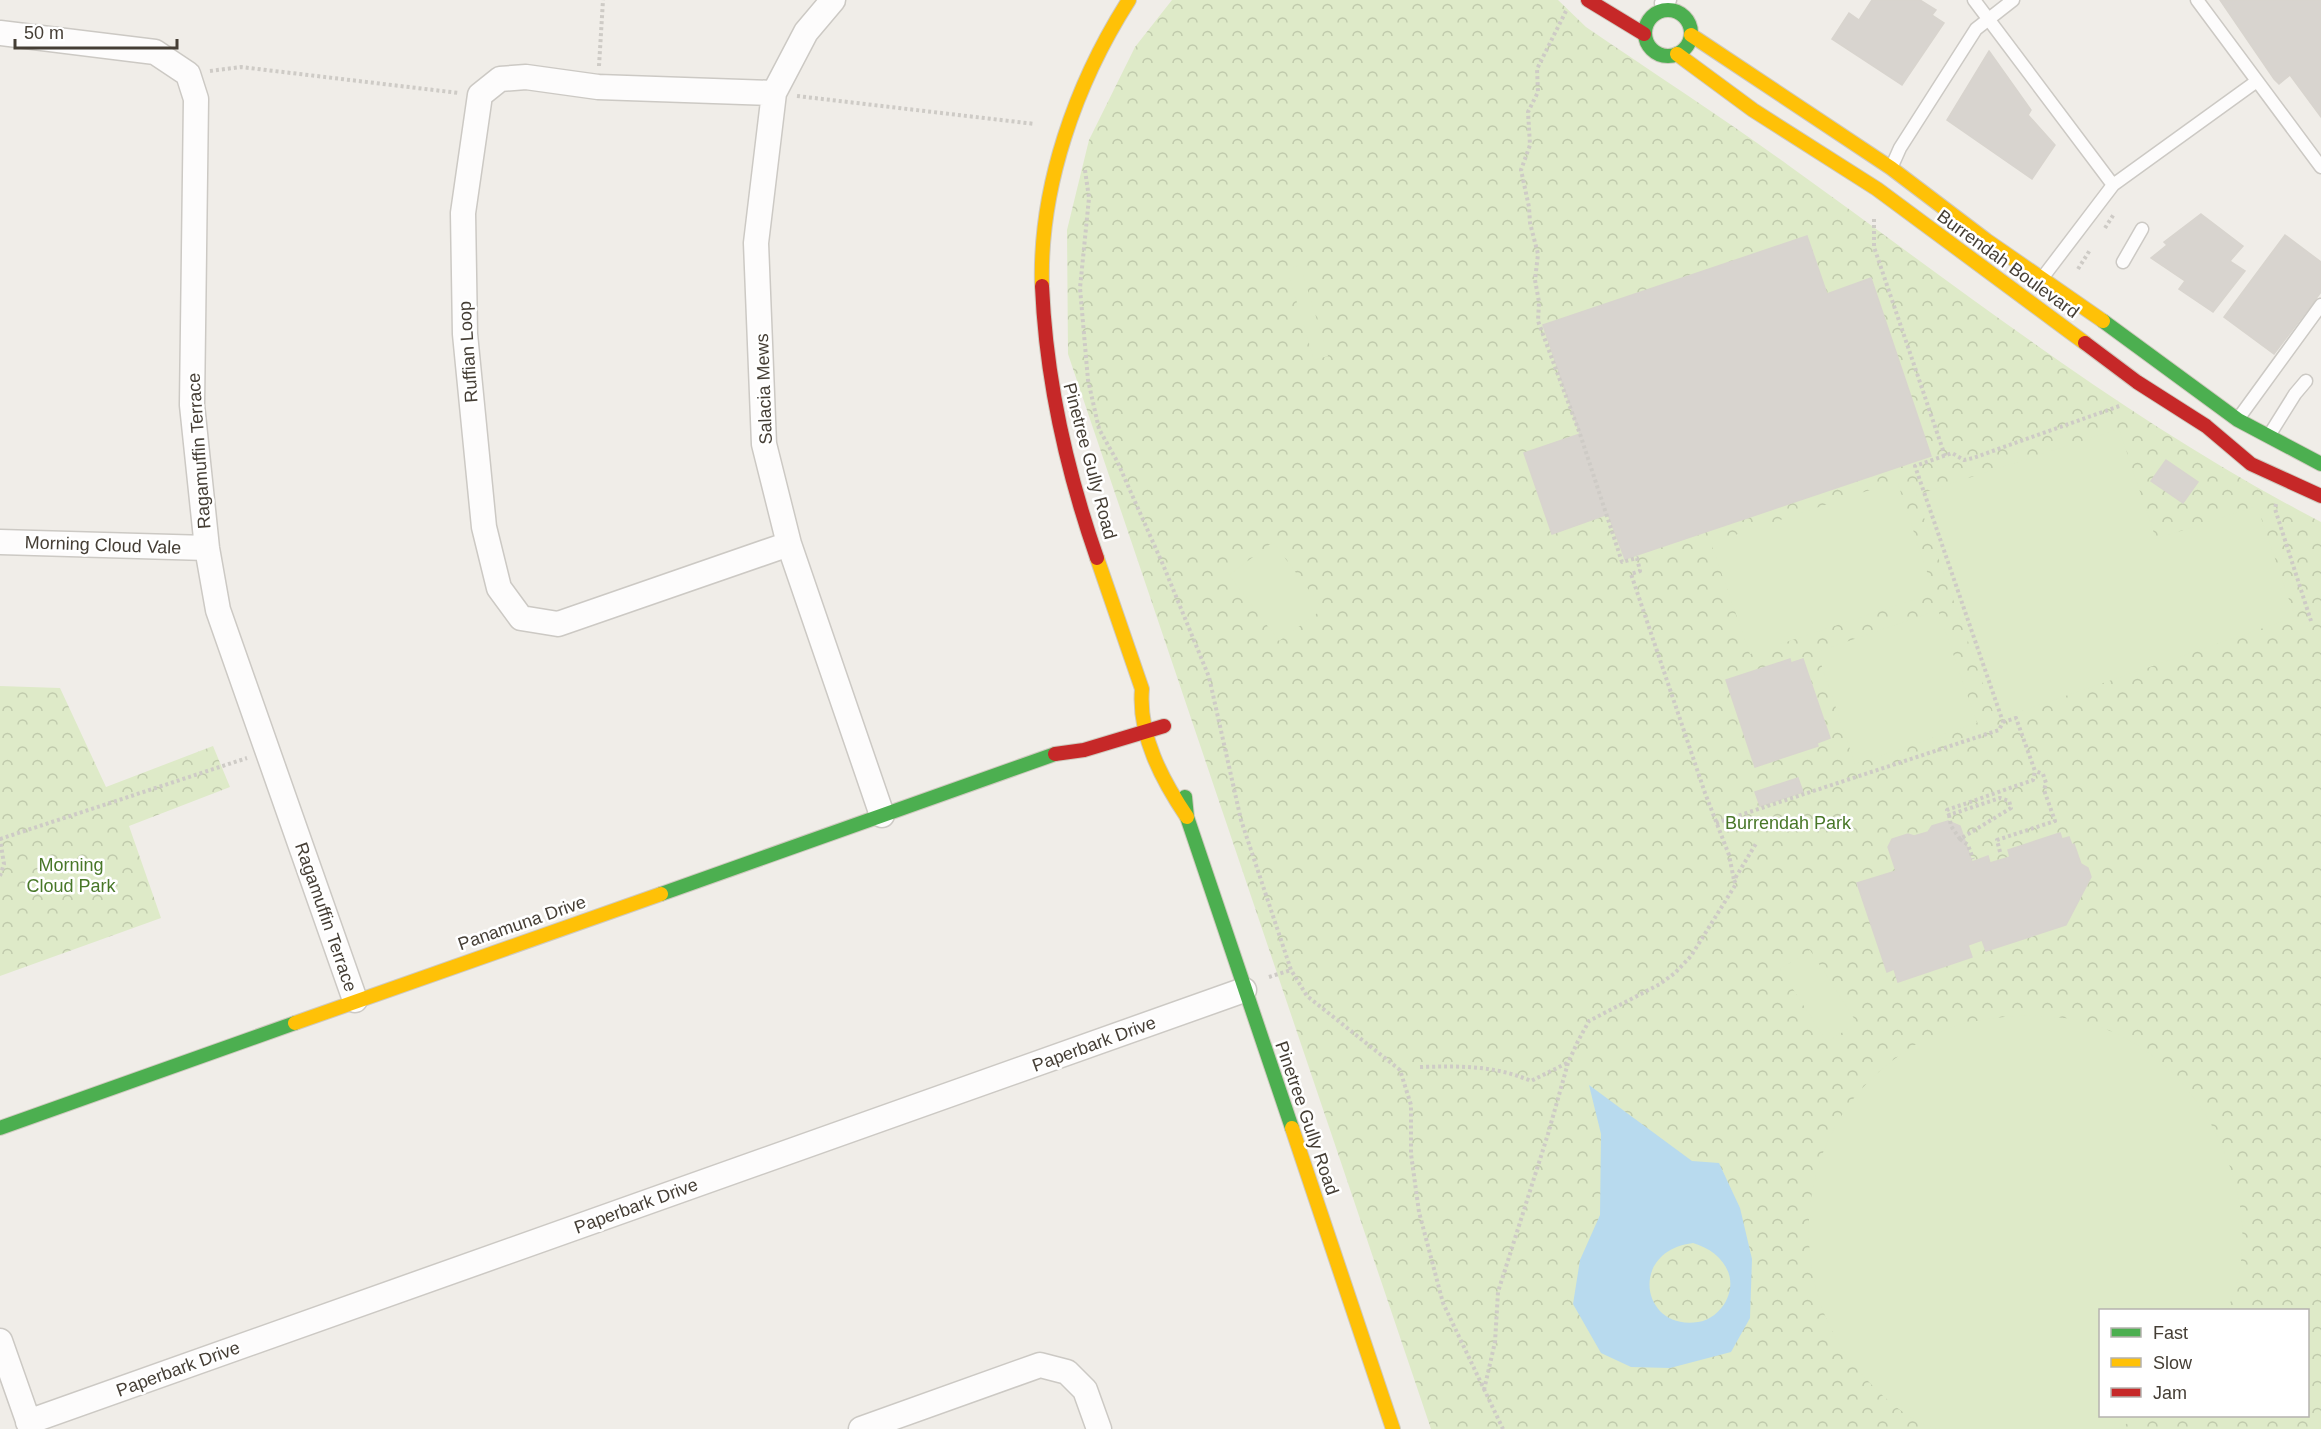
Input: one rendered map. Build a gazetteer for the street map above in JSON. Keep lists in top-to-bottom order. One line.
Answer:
{"streets":{"main road":["Burrendah Boulevard","Pinetree Gully Road","Panamuna Drive"],"street":["Ruffian Loop","Salacia Mews","Ragamuffin Terrace","Morning Cloud Vale","Paperbark Drive"]},"crossings":[["Ruffian Loop","Salacia Mews"],["Salacia Mews","Panamuna Drive"],["Ragamuffin Terrace","Morning Cloud Vale"],["Ragamuffin Terrace","Panamuna Drive"],["Pinetree Gully Road","Panamuna Drive"],["Pinetree Gully Road","Paperbark Drive"]],"parks":["Burrendah Park","Morning Cloud Park"],"legend":["Fast","Slow","Jam"],"scale_bar":"50 m"}
